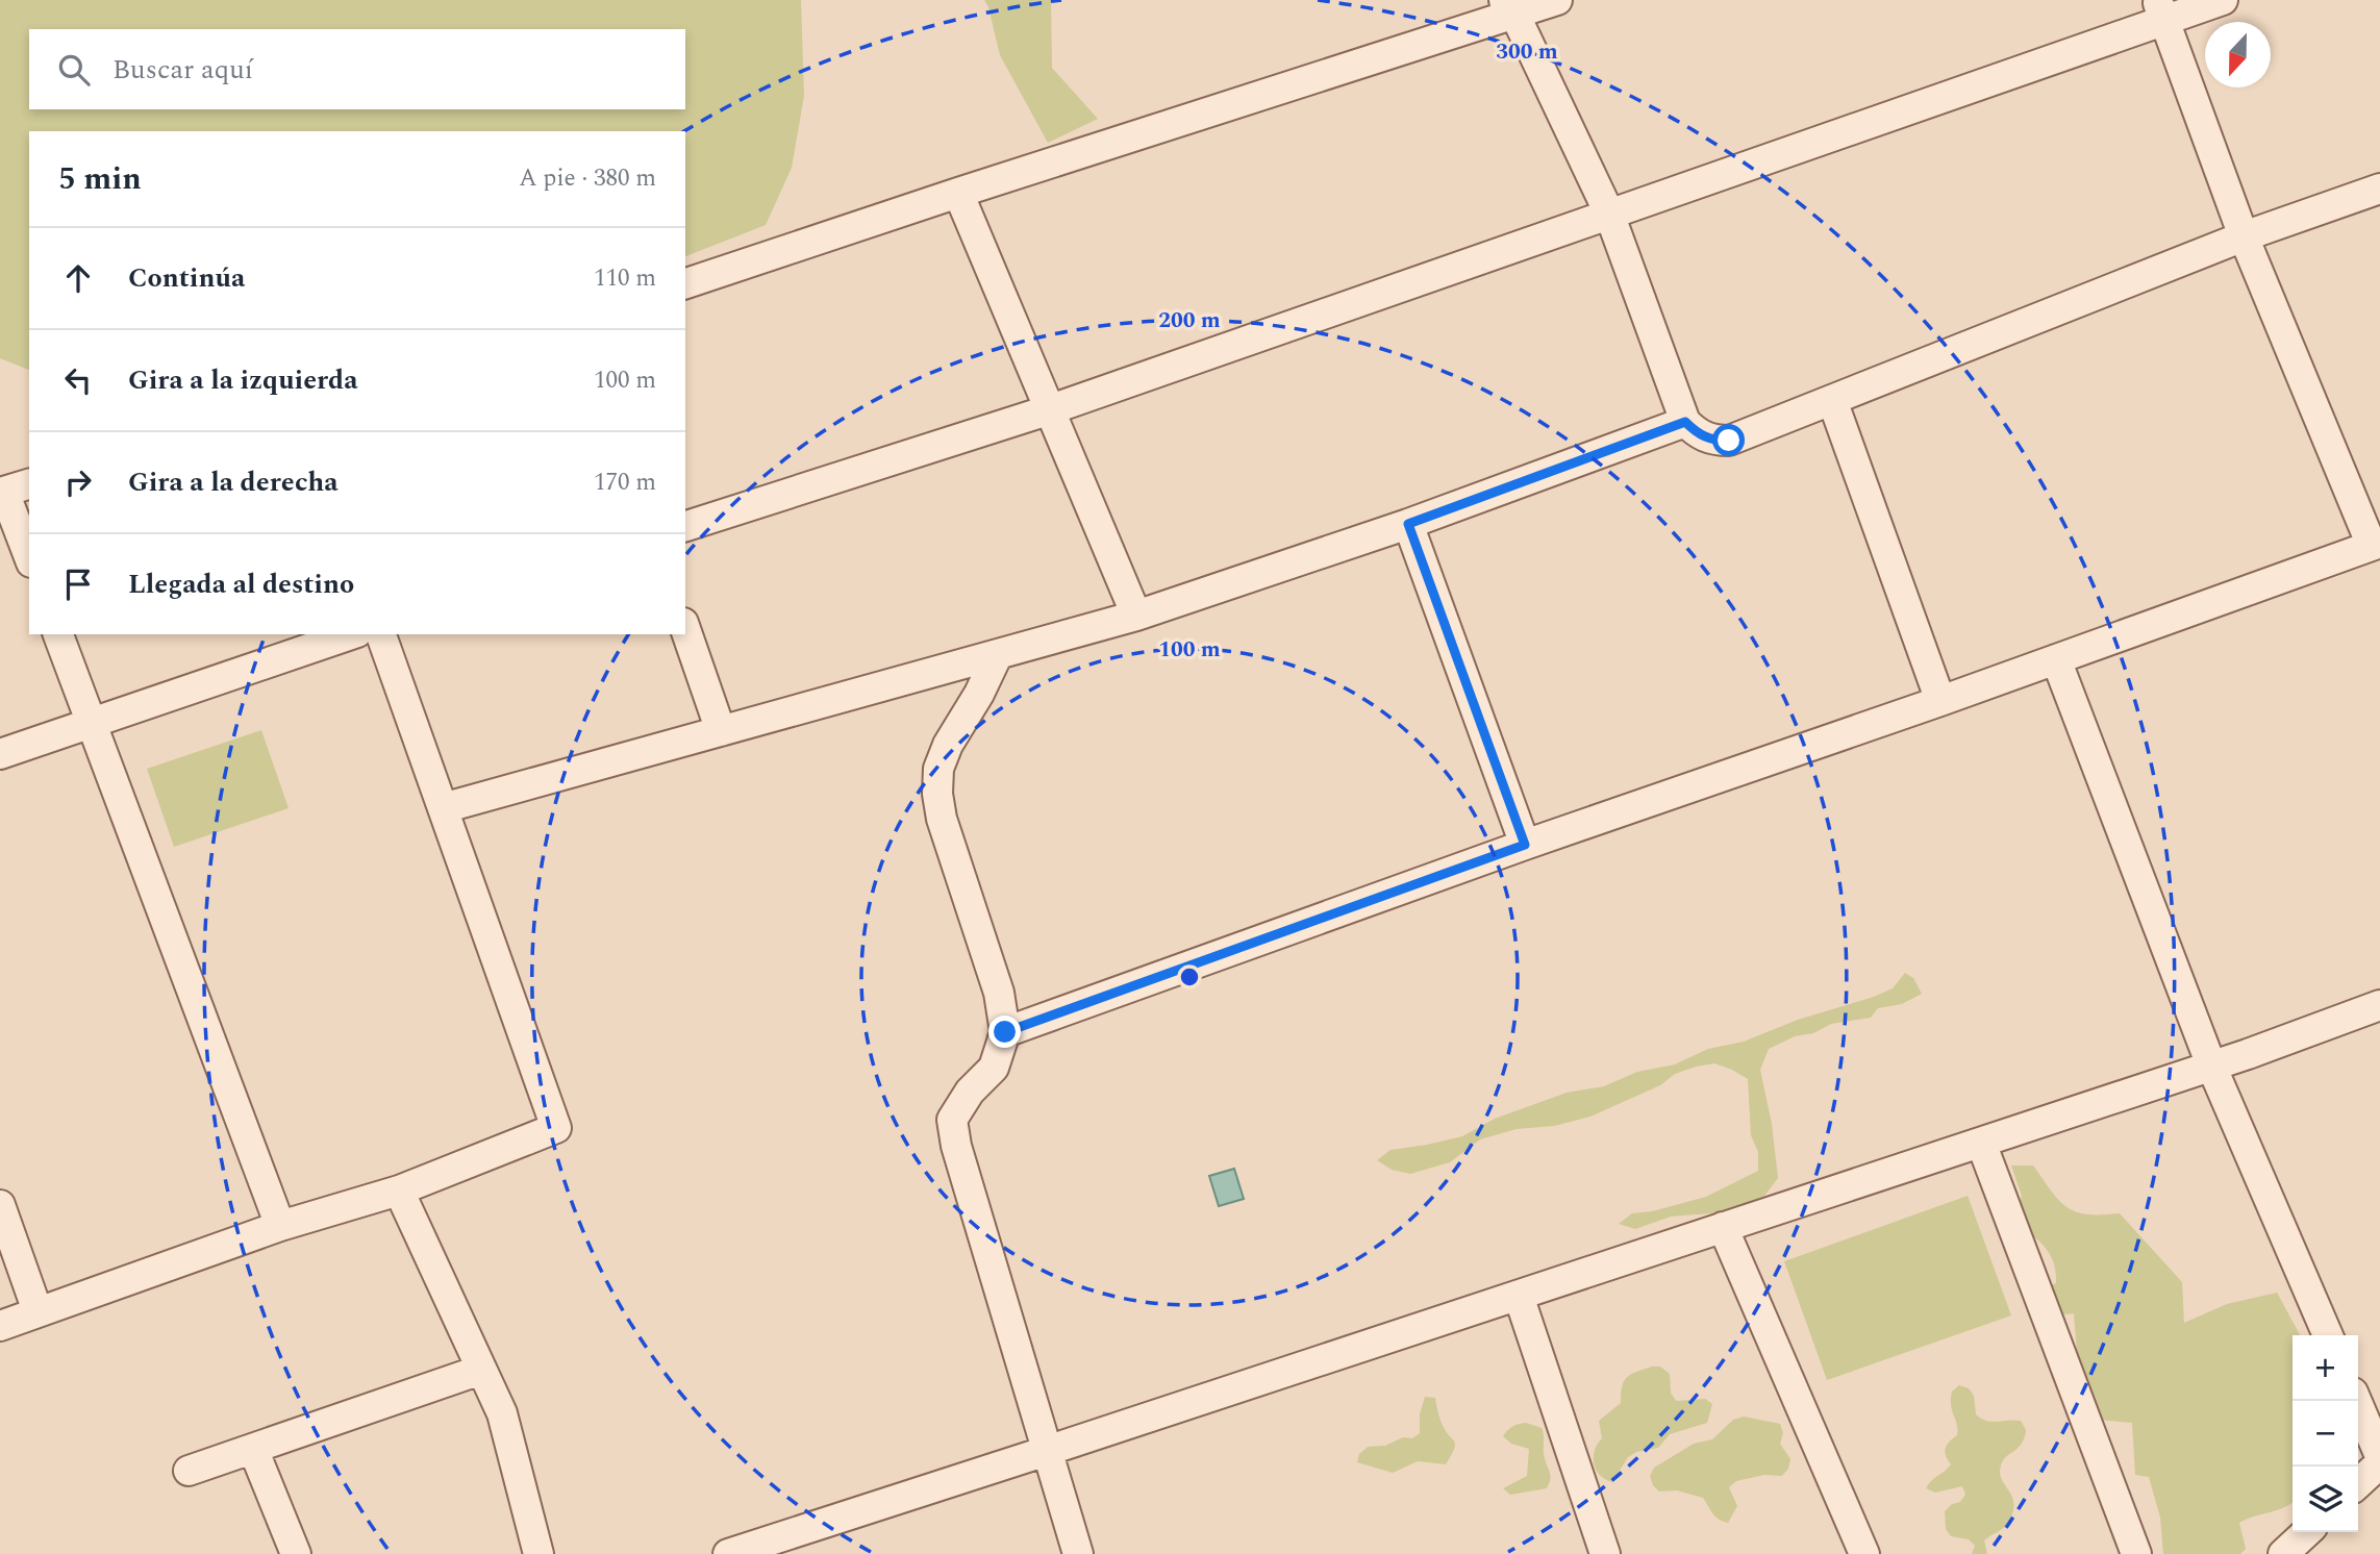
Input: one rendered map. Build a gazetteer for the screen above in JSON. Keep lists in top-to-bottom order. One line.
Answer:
{"north":"bottom","page":{"search":"Buscar aquí","heading":["5 min","A pie · 380 m"],"list":[["Continúa","110 m"],["Gira a la izquierda","100 m"],["Gira a la derecha","170 m"],"Llegada al destino"],"map_buttons":["+","−"]},"rings":["300 m","200 m","100 m"]}
